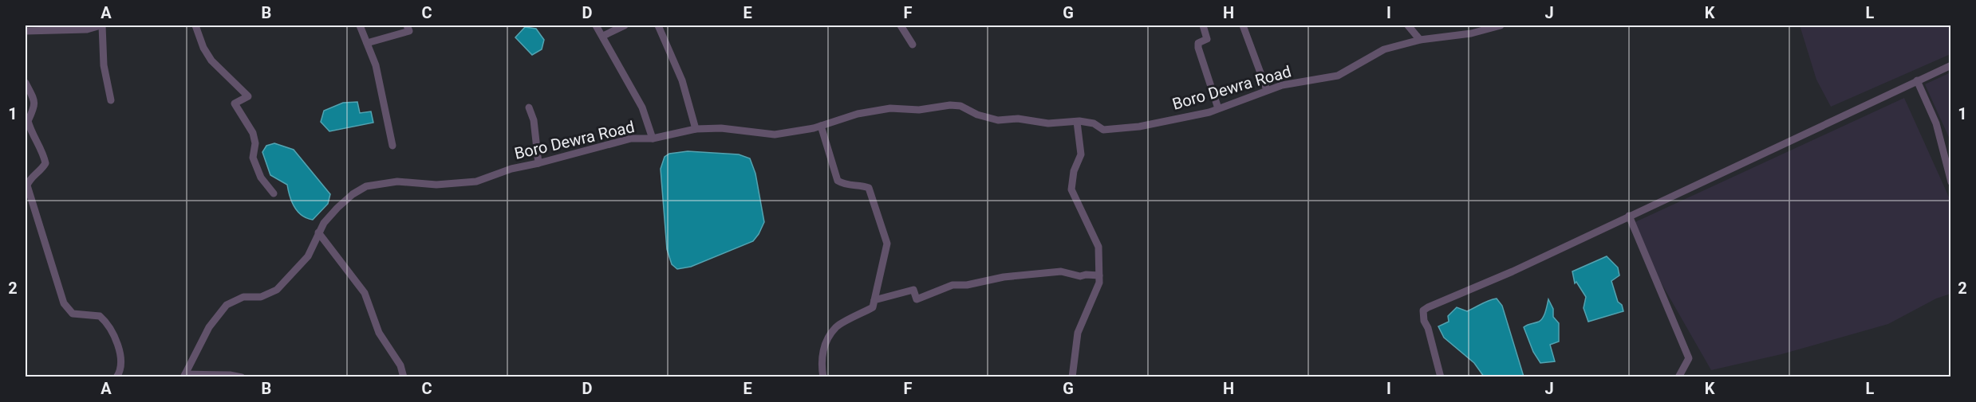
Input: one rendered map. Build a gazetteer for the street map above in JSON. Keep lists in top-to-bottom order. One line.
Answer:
{"streets":{"street":["Boro Dewra Road"]},"grid":{"columns":["A","B","C","D","E","F","G","H","I","J","K","L"],"rows":["1","2"]}}
